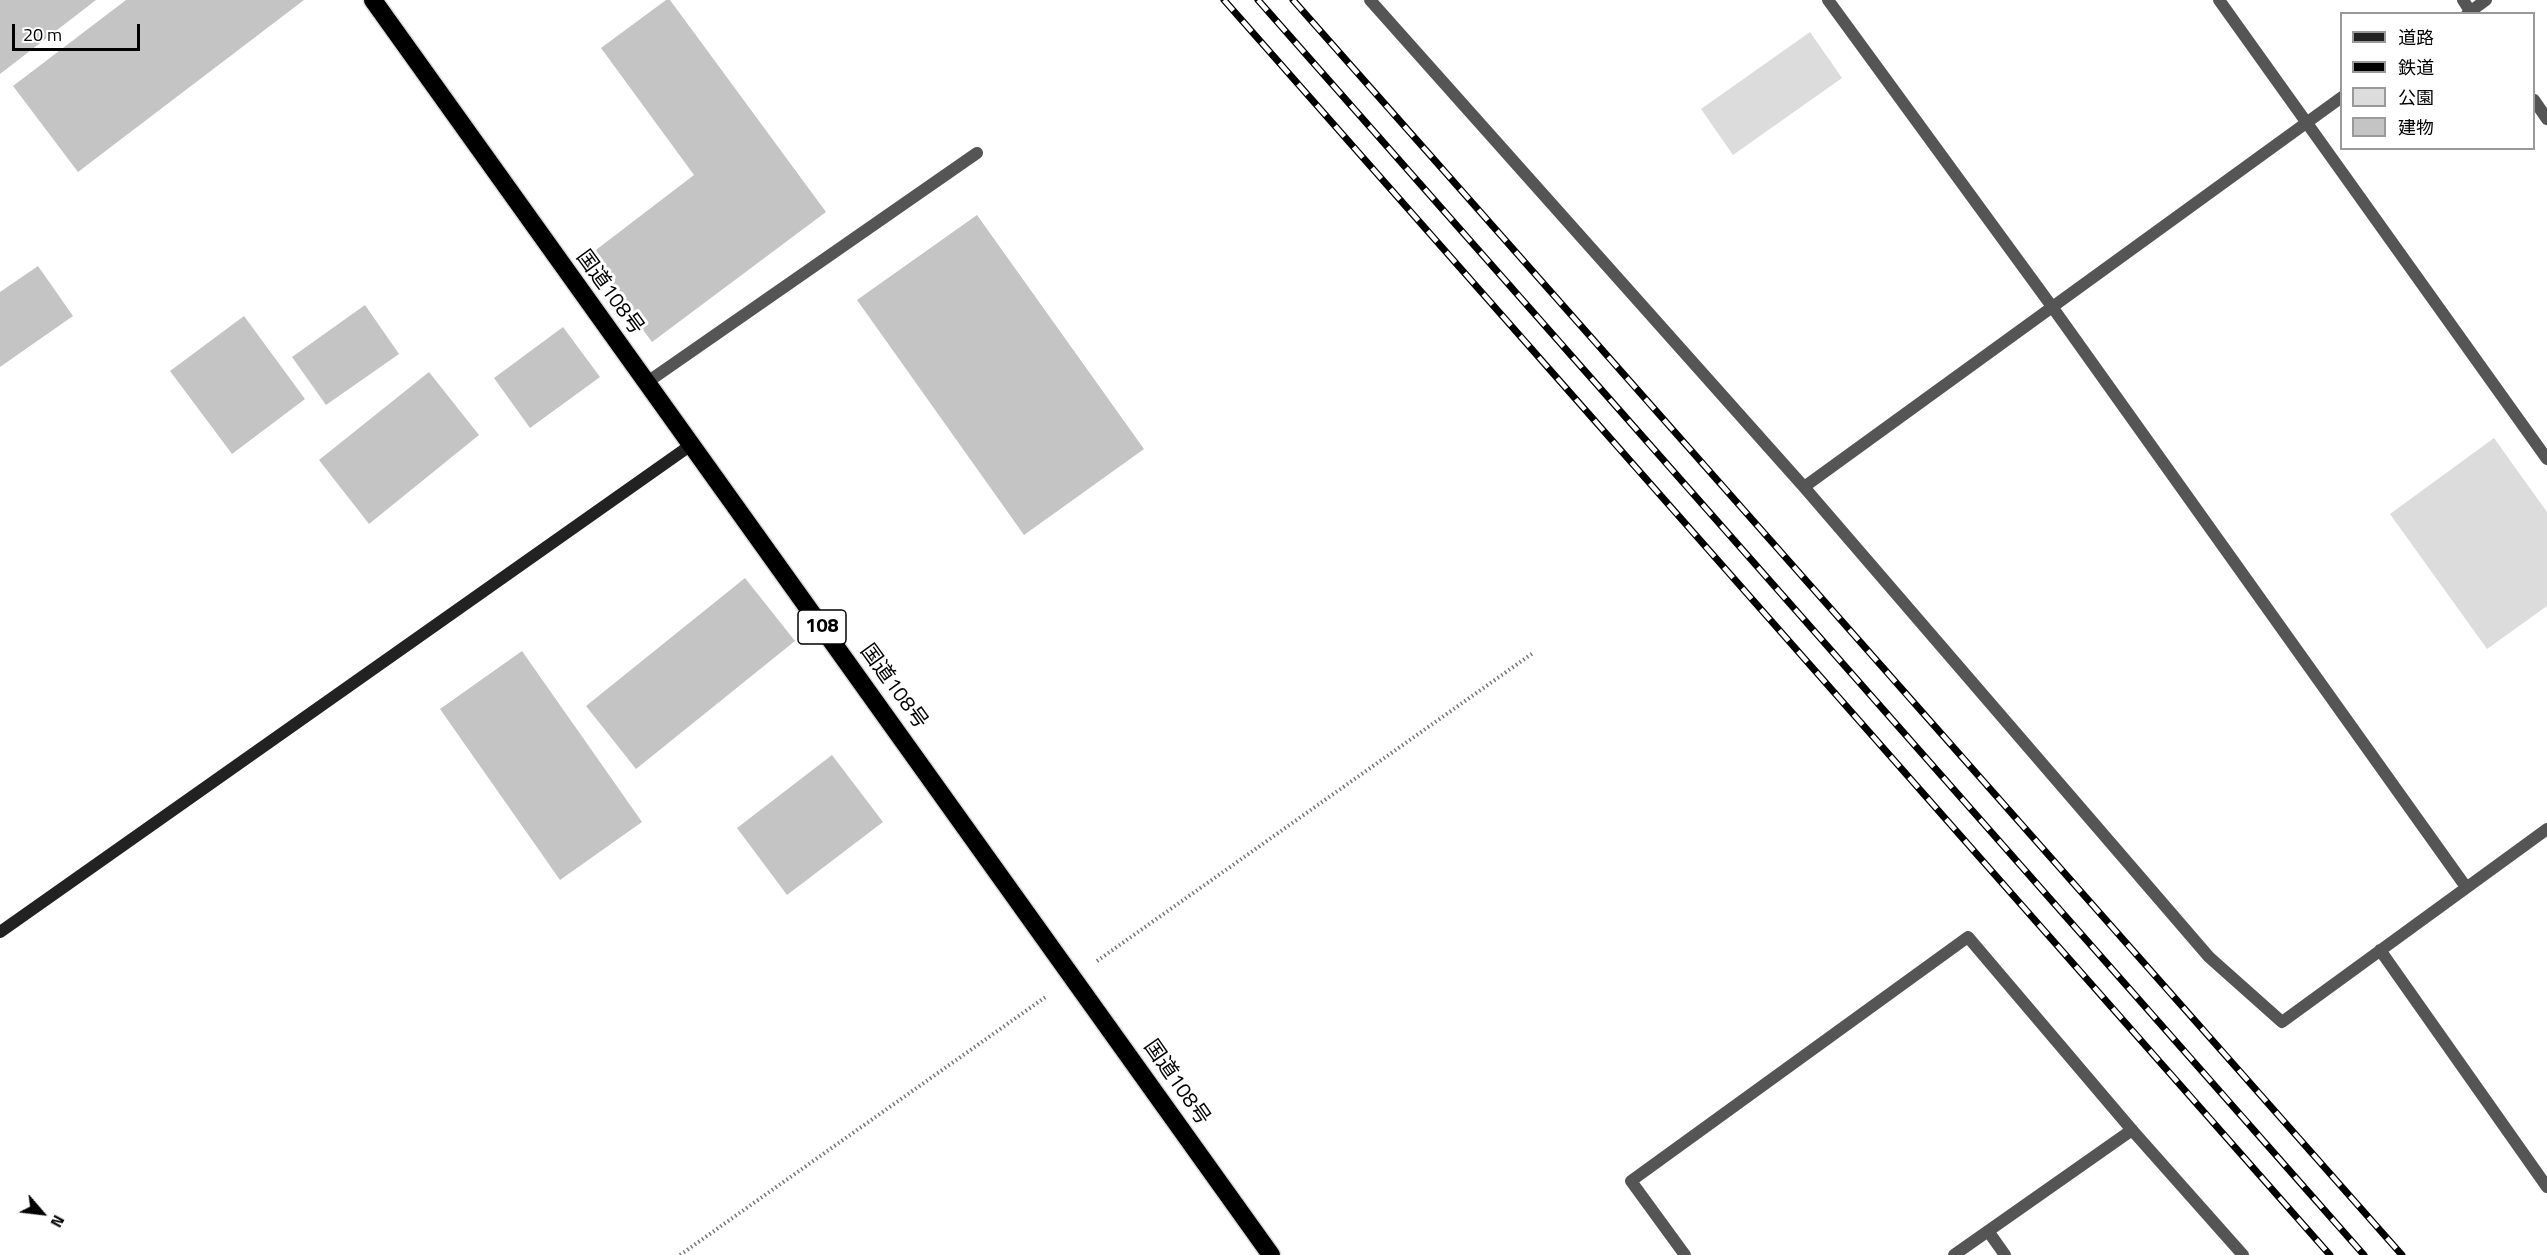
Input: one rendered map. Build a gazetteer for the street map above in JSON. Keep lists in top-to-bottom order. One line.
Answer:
{"streets":{"highway":["国道108号","108"]},"legend":["道路","鉄道","公園","建物"],"scale_bar":"20 m","north":"bottom right"}
